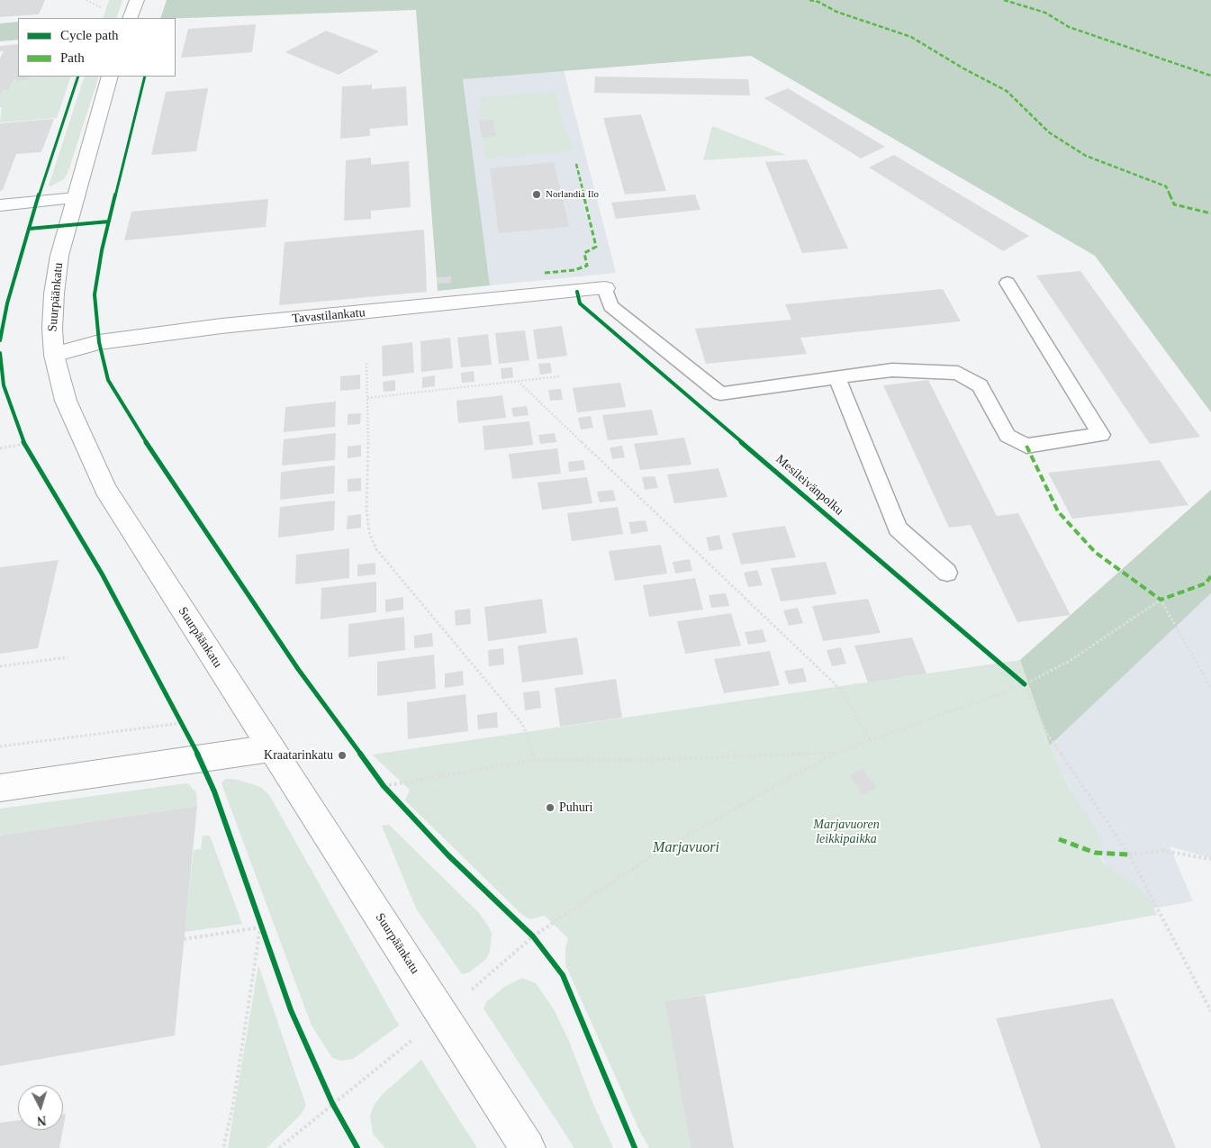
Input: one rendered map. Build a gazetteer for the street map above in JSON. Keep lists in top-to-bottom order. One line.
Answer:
{"streets":{"street":["Suurpäänkatu","Tavastilankatu"],"cycle path":["Mesileivänpolku"]},"crossings":[["Suurpäänkatu","Tavastilankatu"]],"parks":["Marjavuoren leikkipaikka","Marjavuori"],"places":["Norlandia Ilo","Kraatarinkatu","Puhuri"],"legend":["Cycle path","Path"],"north":"bottom"}
